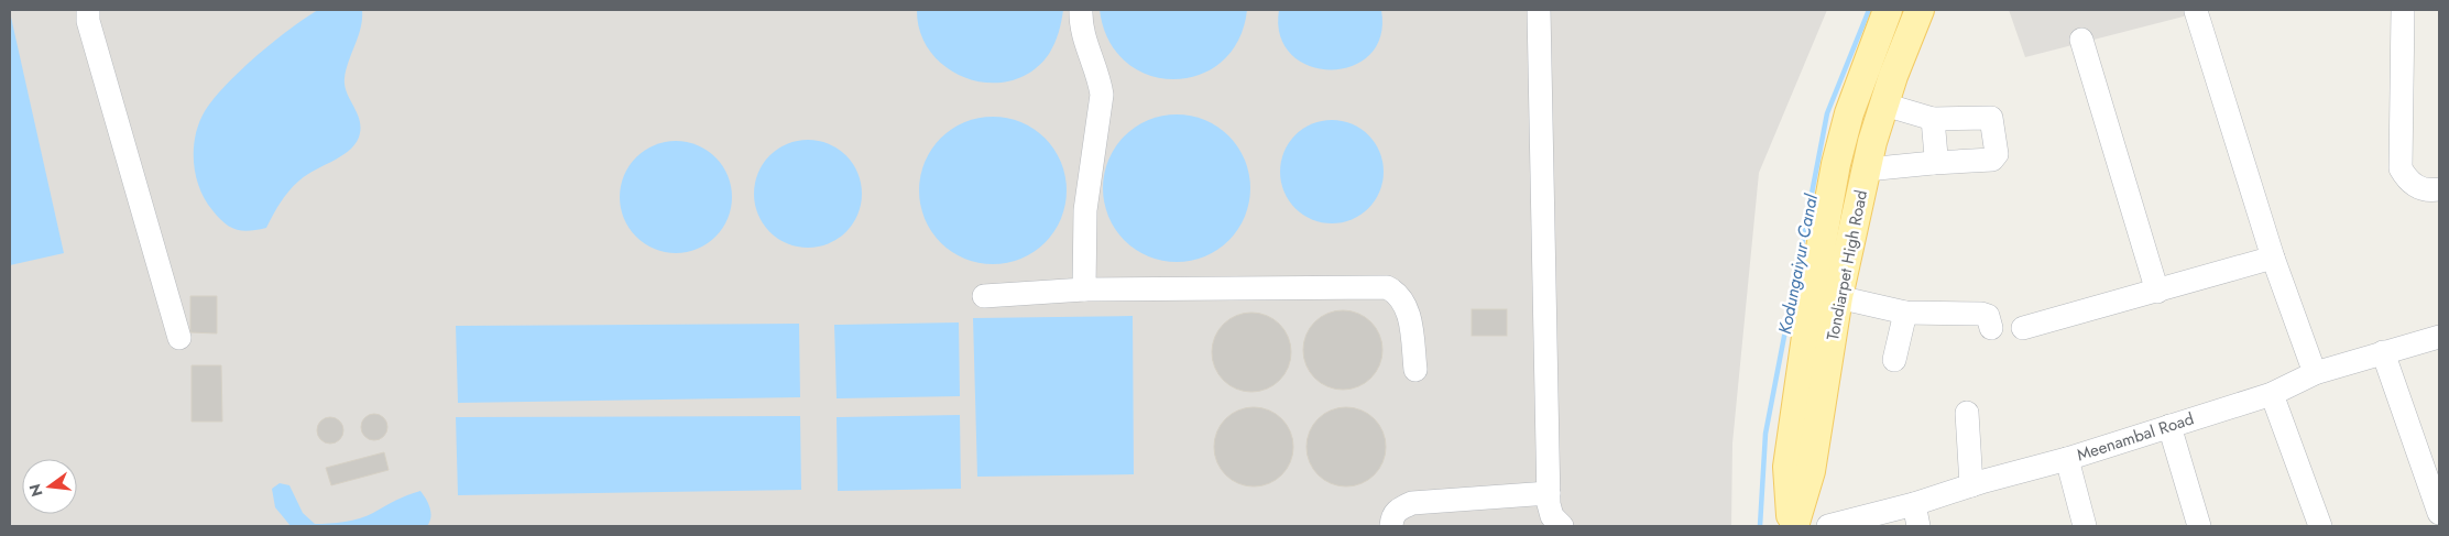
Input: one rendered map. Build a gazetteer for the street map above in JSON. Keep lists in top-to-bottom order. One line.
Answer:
{"streets":{"main road":["Tondiarpet High Road"],"street":["Meenambal Road"]},"water":["Kodungaiyur Canal"],"north":"left"}
